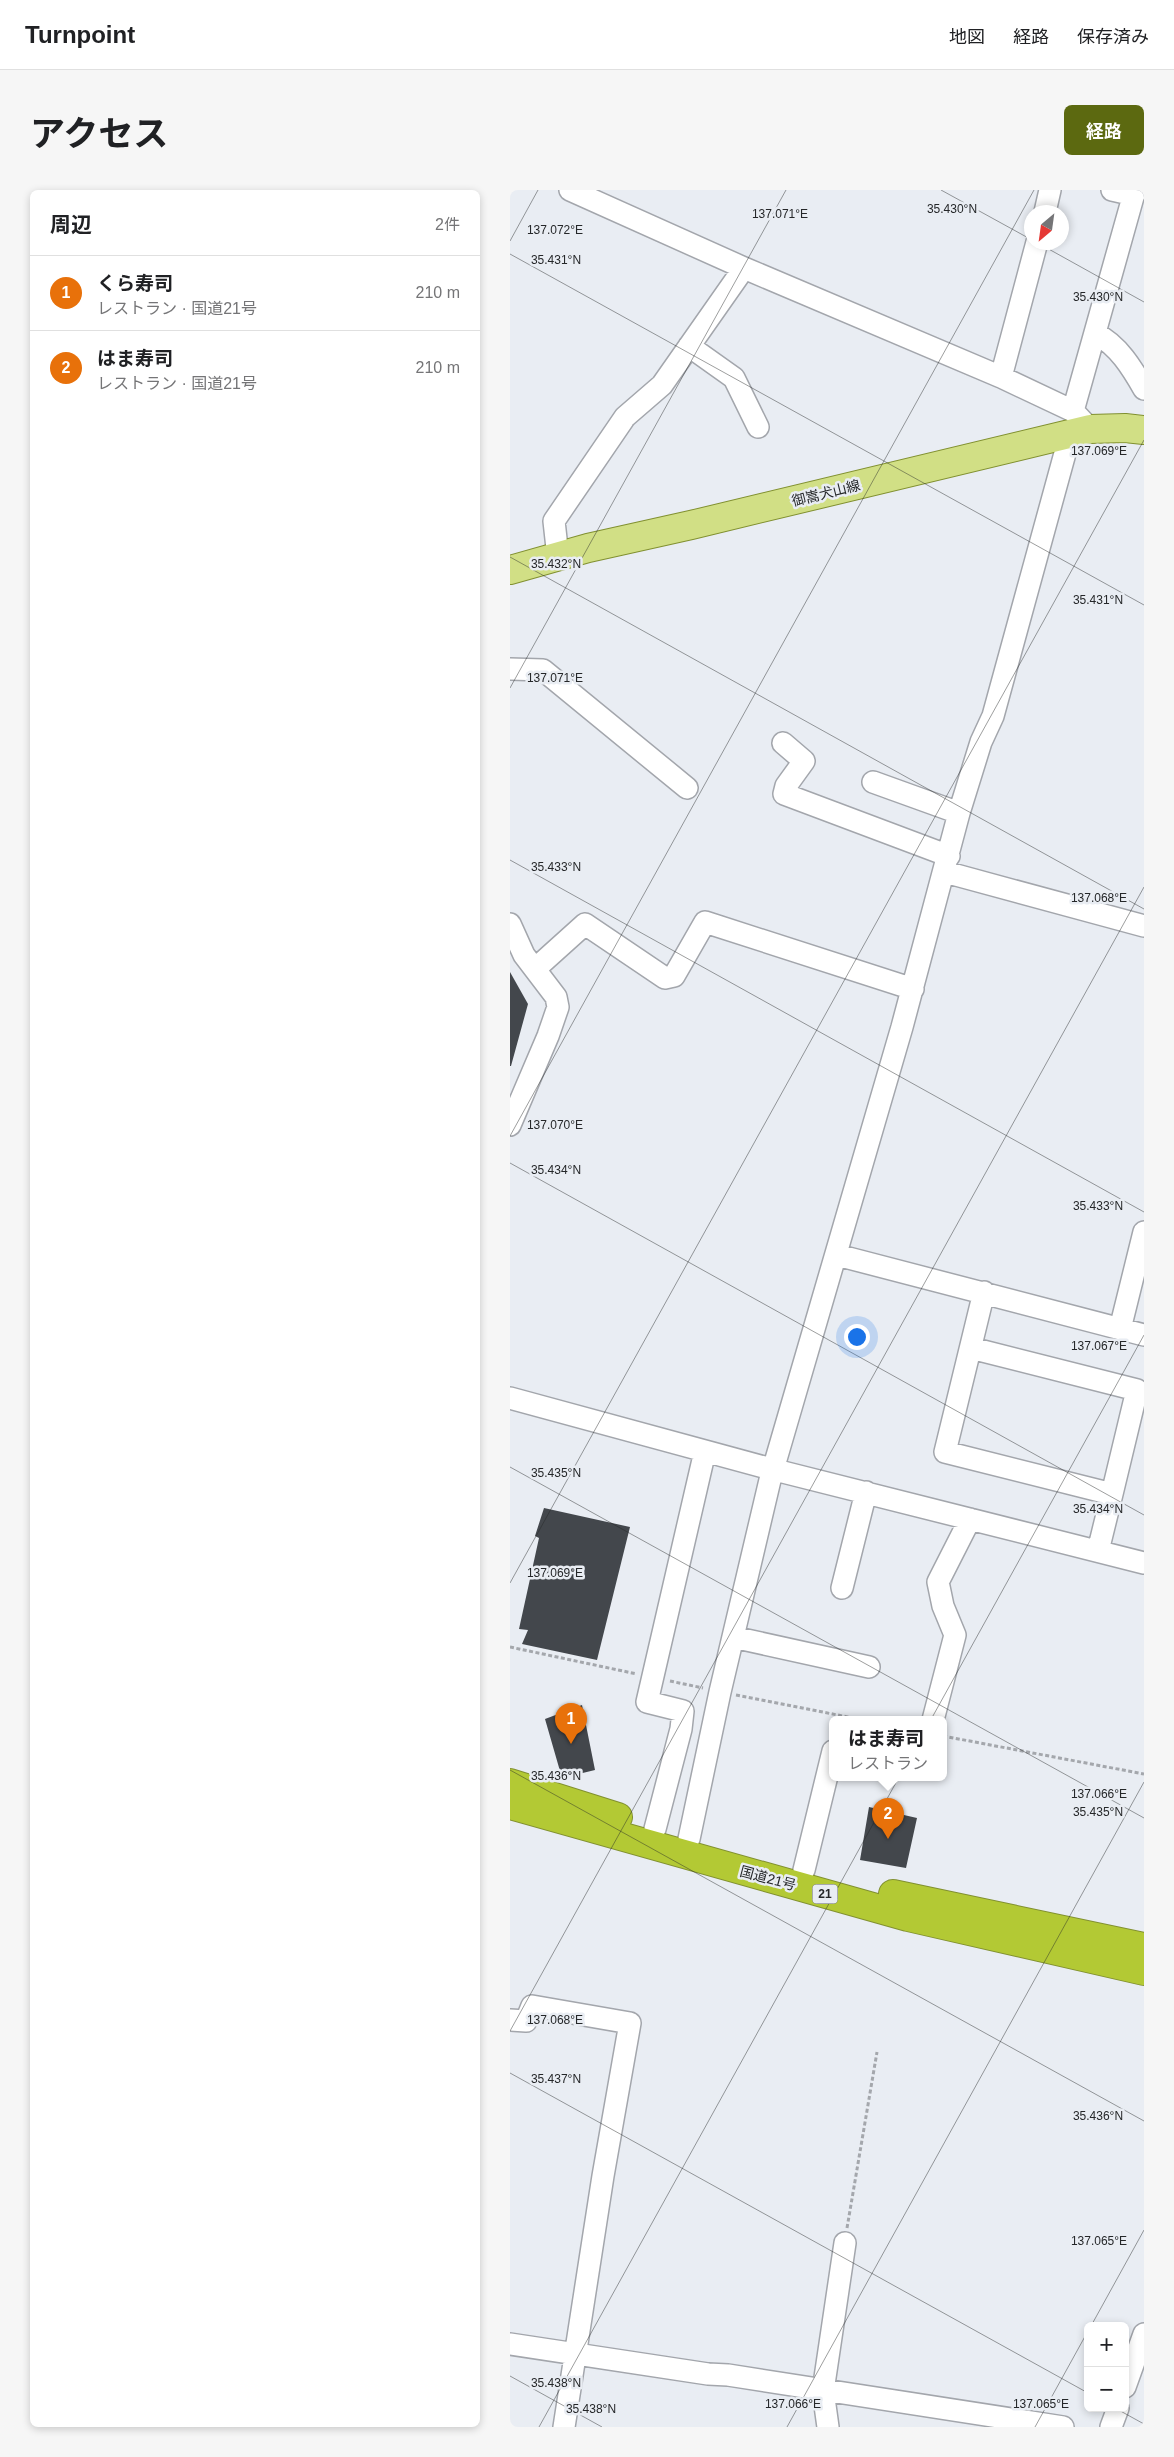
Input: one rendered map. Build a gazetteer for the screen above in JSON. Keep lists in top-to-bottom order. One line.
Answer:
{"streets":{"highway":["国道21号","21"],"main road":["御嵩犬山線"]},"north":"bottom left","page":{"header":"Turnpoint","nav":["地図","経路","保存済み"],"title":"アクセス","buttons":"経路","heading":["周辺","2件"],"list":[{"mark":"1","name":"くら寿司","note":"レストラン · 国道21号","value":"210 m"},{"mark":"2","name":"はま寿司","note":"レストラン · 国道21号","value":"210 m"}],"pins":["1","2"],"popup":["はま寿司","レストラン"],"map_buttons":["+","−"]},"coordinates":["35.430°N","137.071°E","137.072°E","35.431°N","137.069°E","35.432°N","35.433°N","137.068°E","137.070°E","35.434°N","137.067°E","35.435°N","35.436°N","137.066°E","35.437°N","137.065°E","35.438°N"]}
